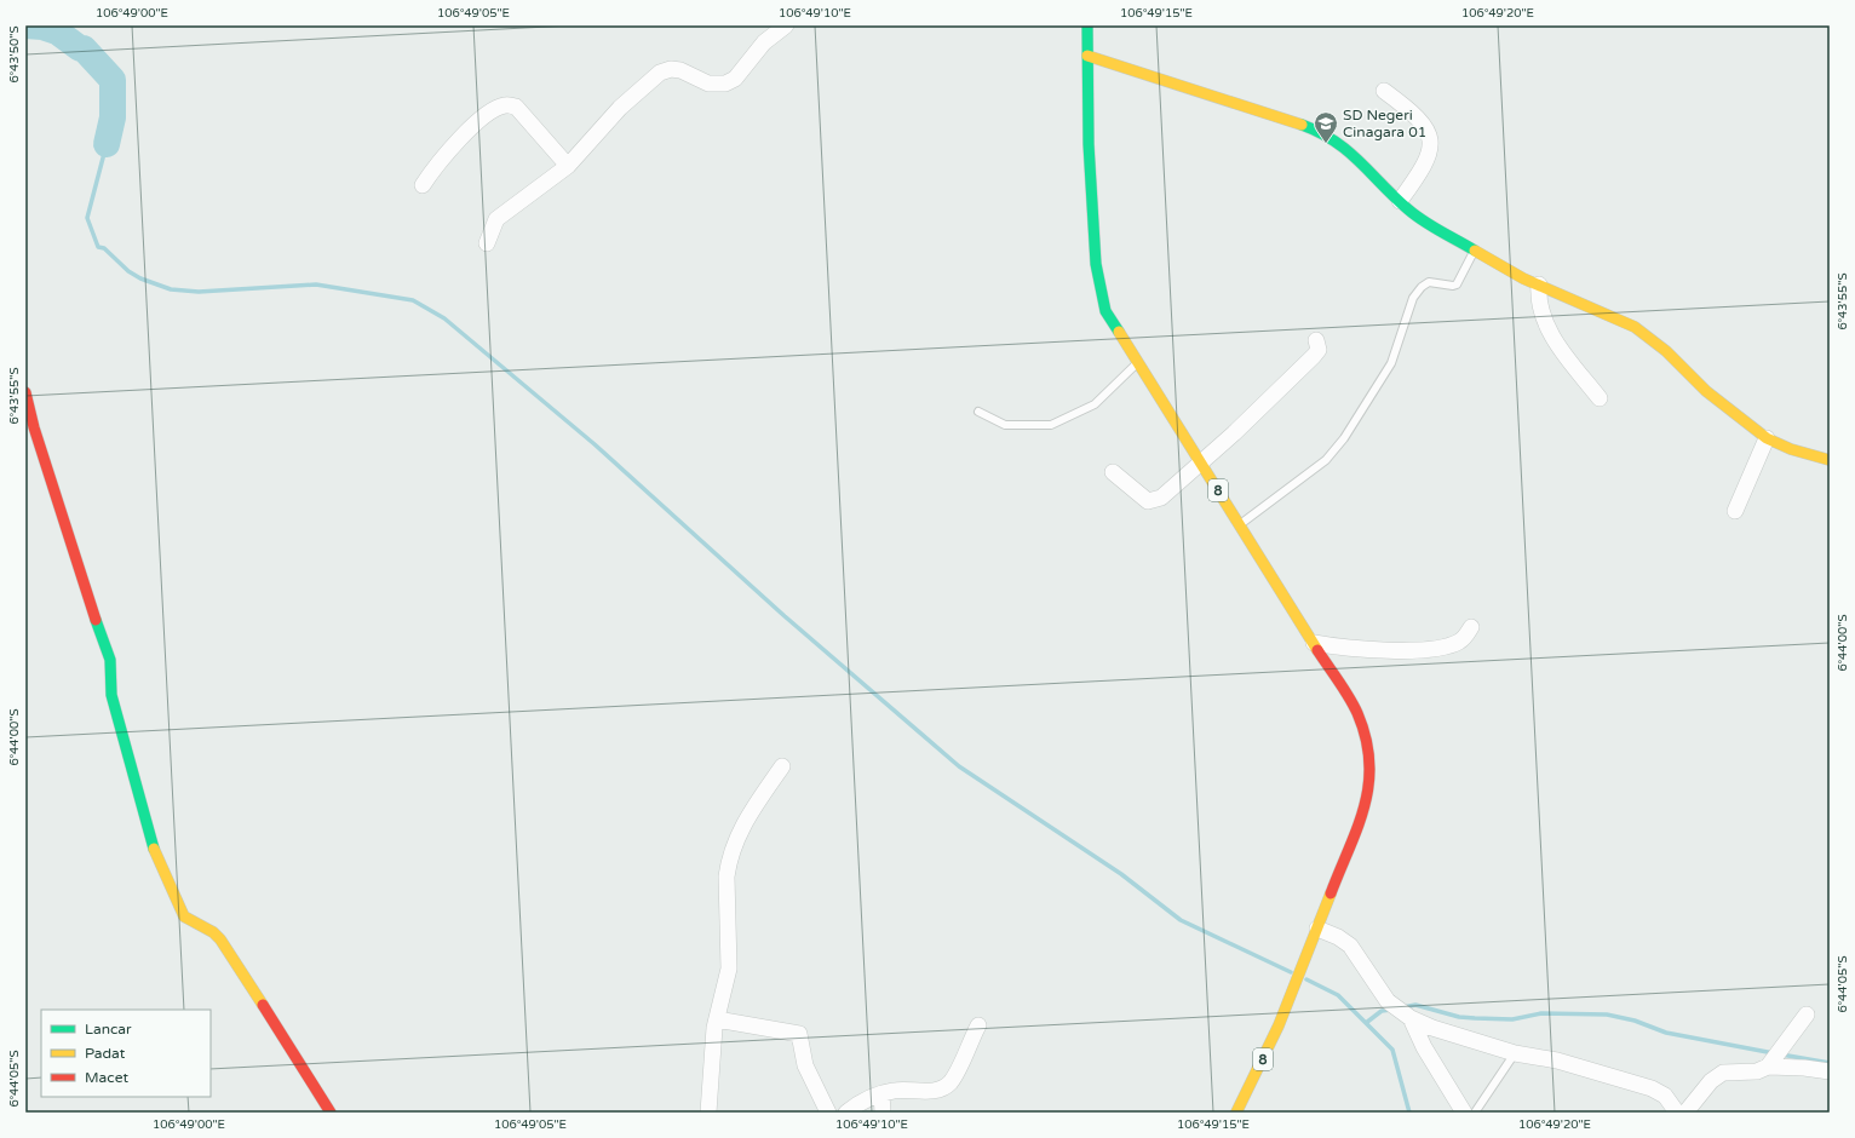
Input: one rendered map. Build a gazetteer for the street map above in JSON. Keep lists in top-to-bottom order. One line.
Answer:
{"streets":{"main road":["8"]},"places":{"school or university":["SD Negeri Cinagara 01"]},"legend":["Lancar","Padat","Macet"],"coordinates":["106°49'00\"E","106°49'05\"E","106°49'10\"E","106°49'15\"E","106°49'20\"E","6°43'50\"S","6°43'55\"S","6°44'00\"S","6°44'05\"S"]}
